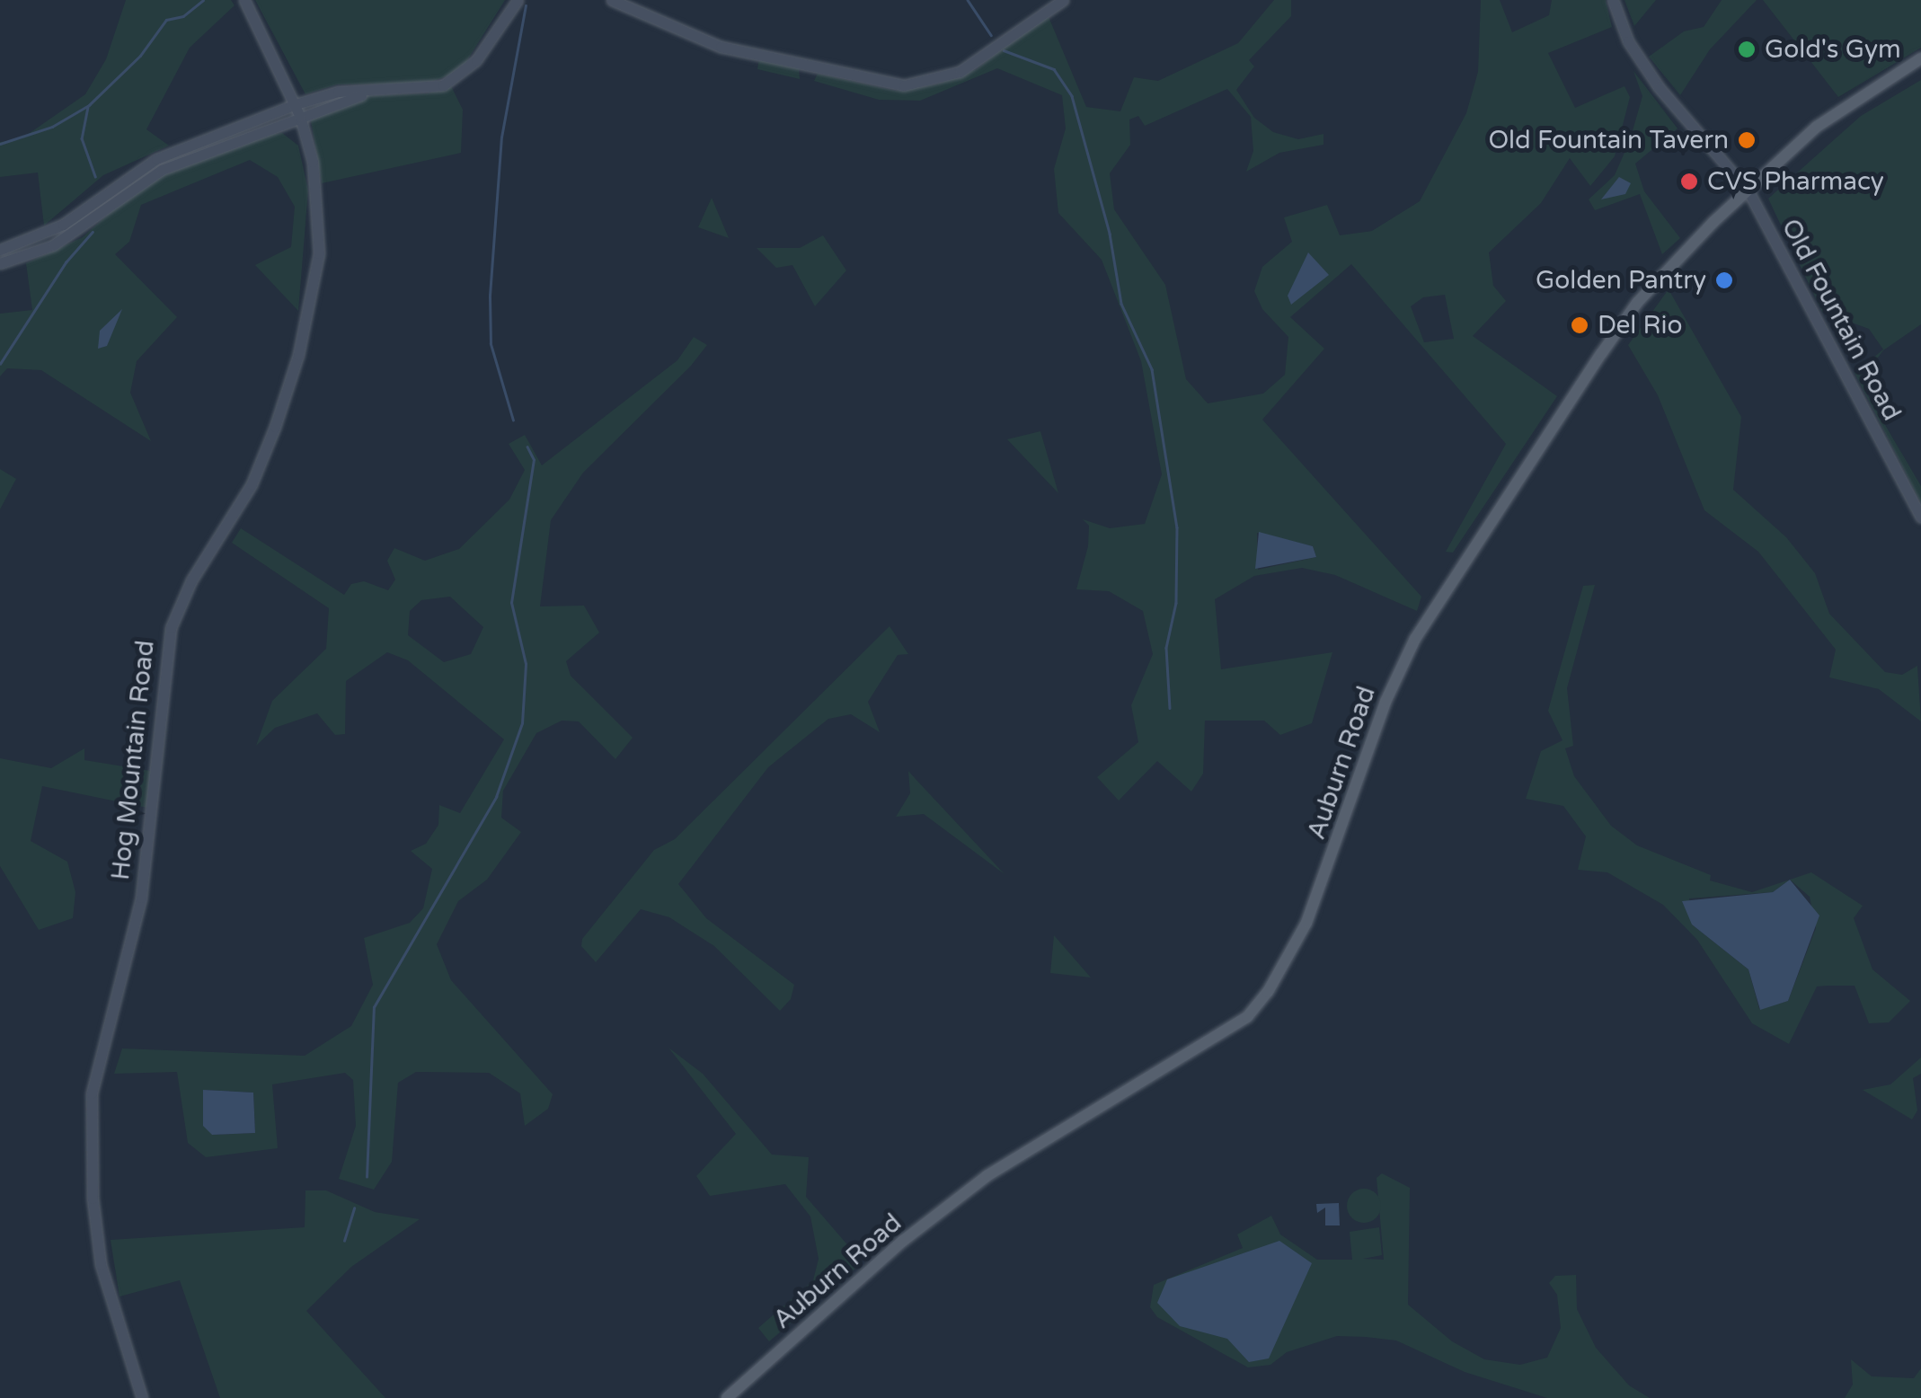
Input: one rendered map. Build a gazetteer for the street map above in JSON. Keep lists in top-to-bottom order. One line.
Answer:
{"streets":{"main road":["Auburn Road"],"street":["Old Fountain Road","Hog Mountain Road"]},"crossings":[["Old Fountain Road","Auburn Road"]],"places":["Gold's Gym","Old Fountain Tavern","CVS Pharmacy","Golden Pantry","Del Rio"]}
